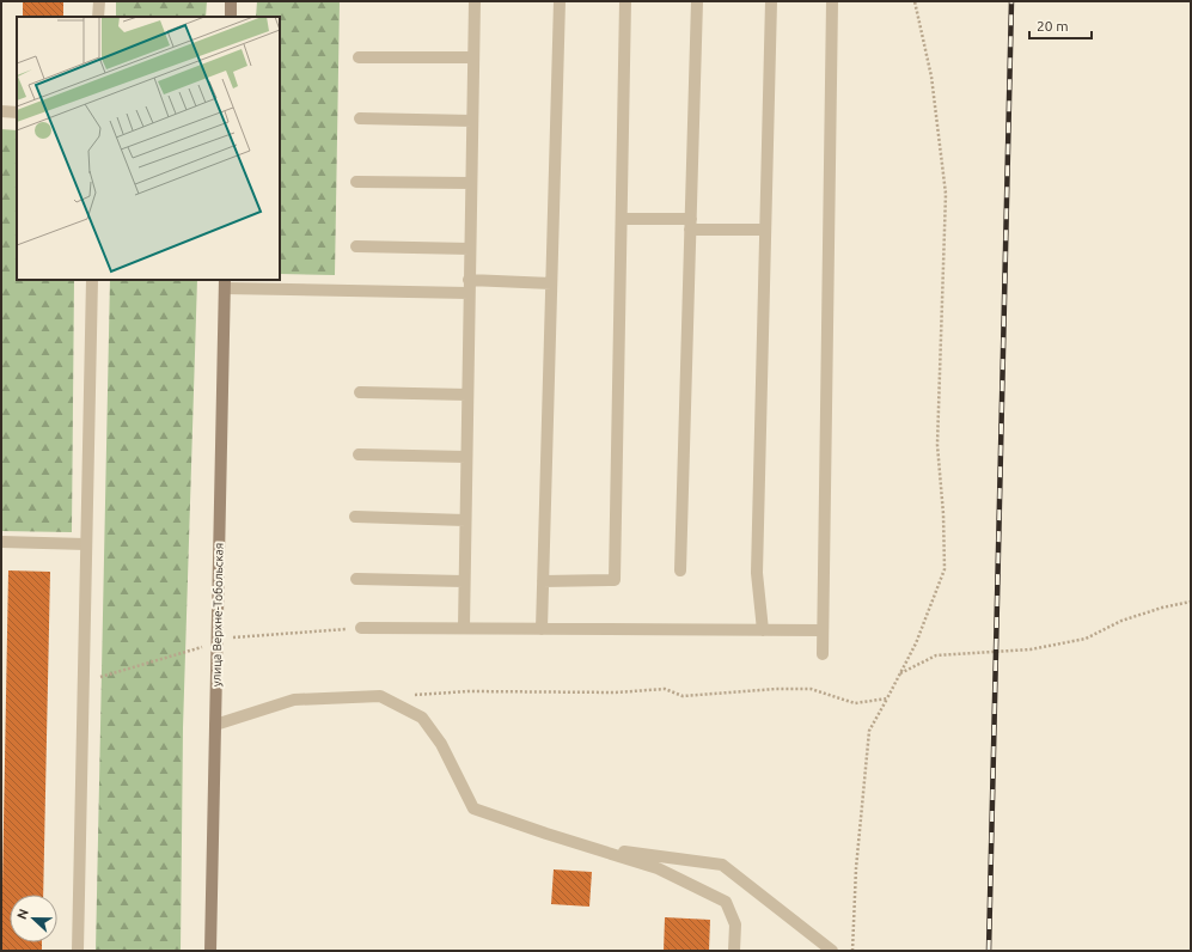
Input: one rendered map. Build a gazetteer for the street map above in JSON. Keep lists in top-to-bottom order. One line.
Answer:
{"streets":{"street":["улица Верхне-Тобольская"]},"scale_bar":"20 m","north":"left"}
